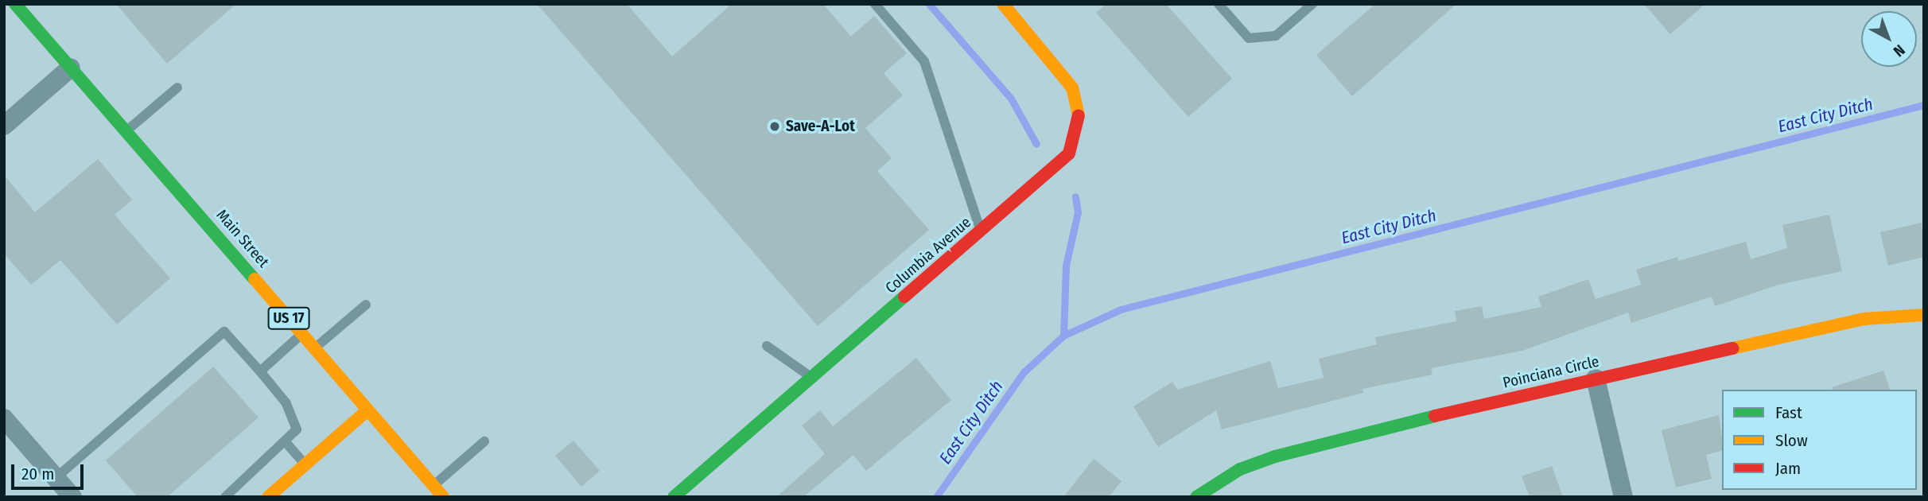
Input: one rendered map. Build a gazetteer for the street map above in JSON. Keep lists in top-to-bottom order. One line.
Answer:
{"streets":{"street":["Main Street","Columbia Avenue","US 17","Poinciana Circle"]},"water":["East City Ditch"],"places":["Save-A-Lot"],"legend":["Fast","Slow","Jam"],"scale_bar":"20 m","north":"bottom right"}
